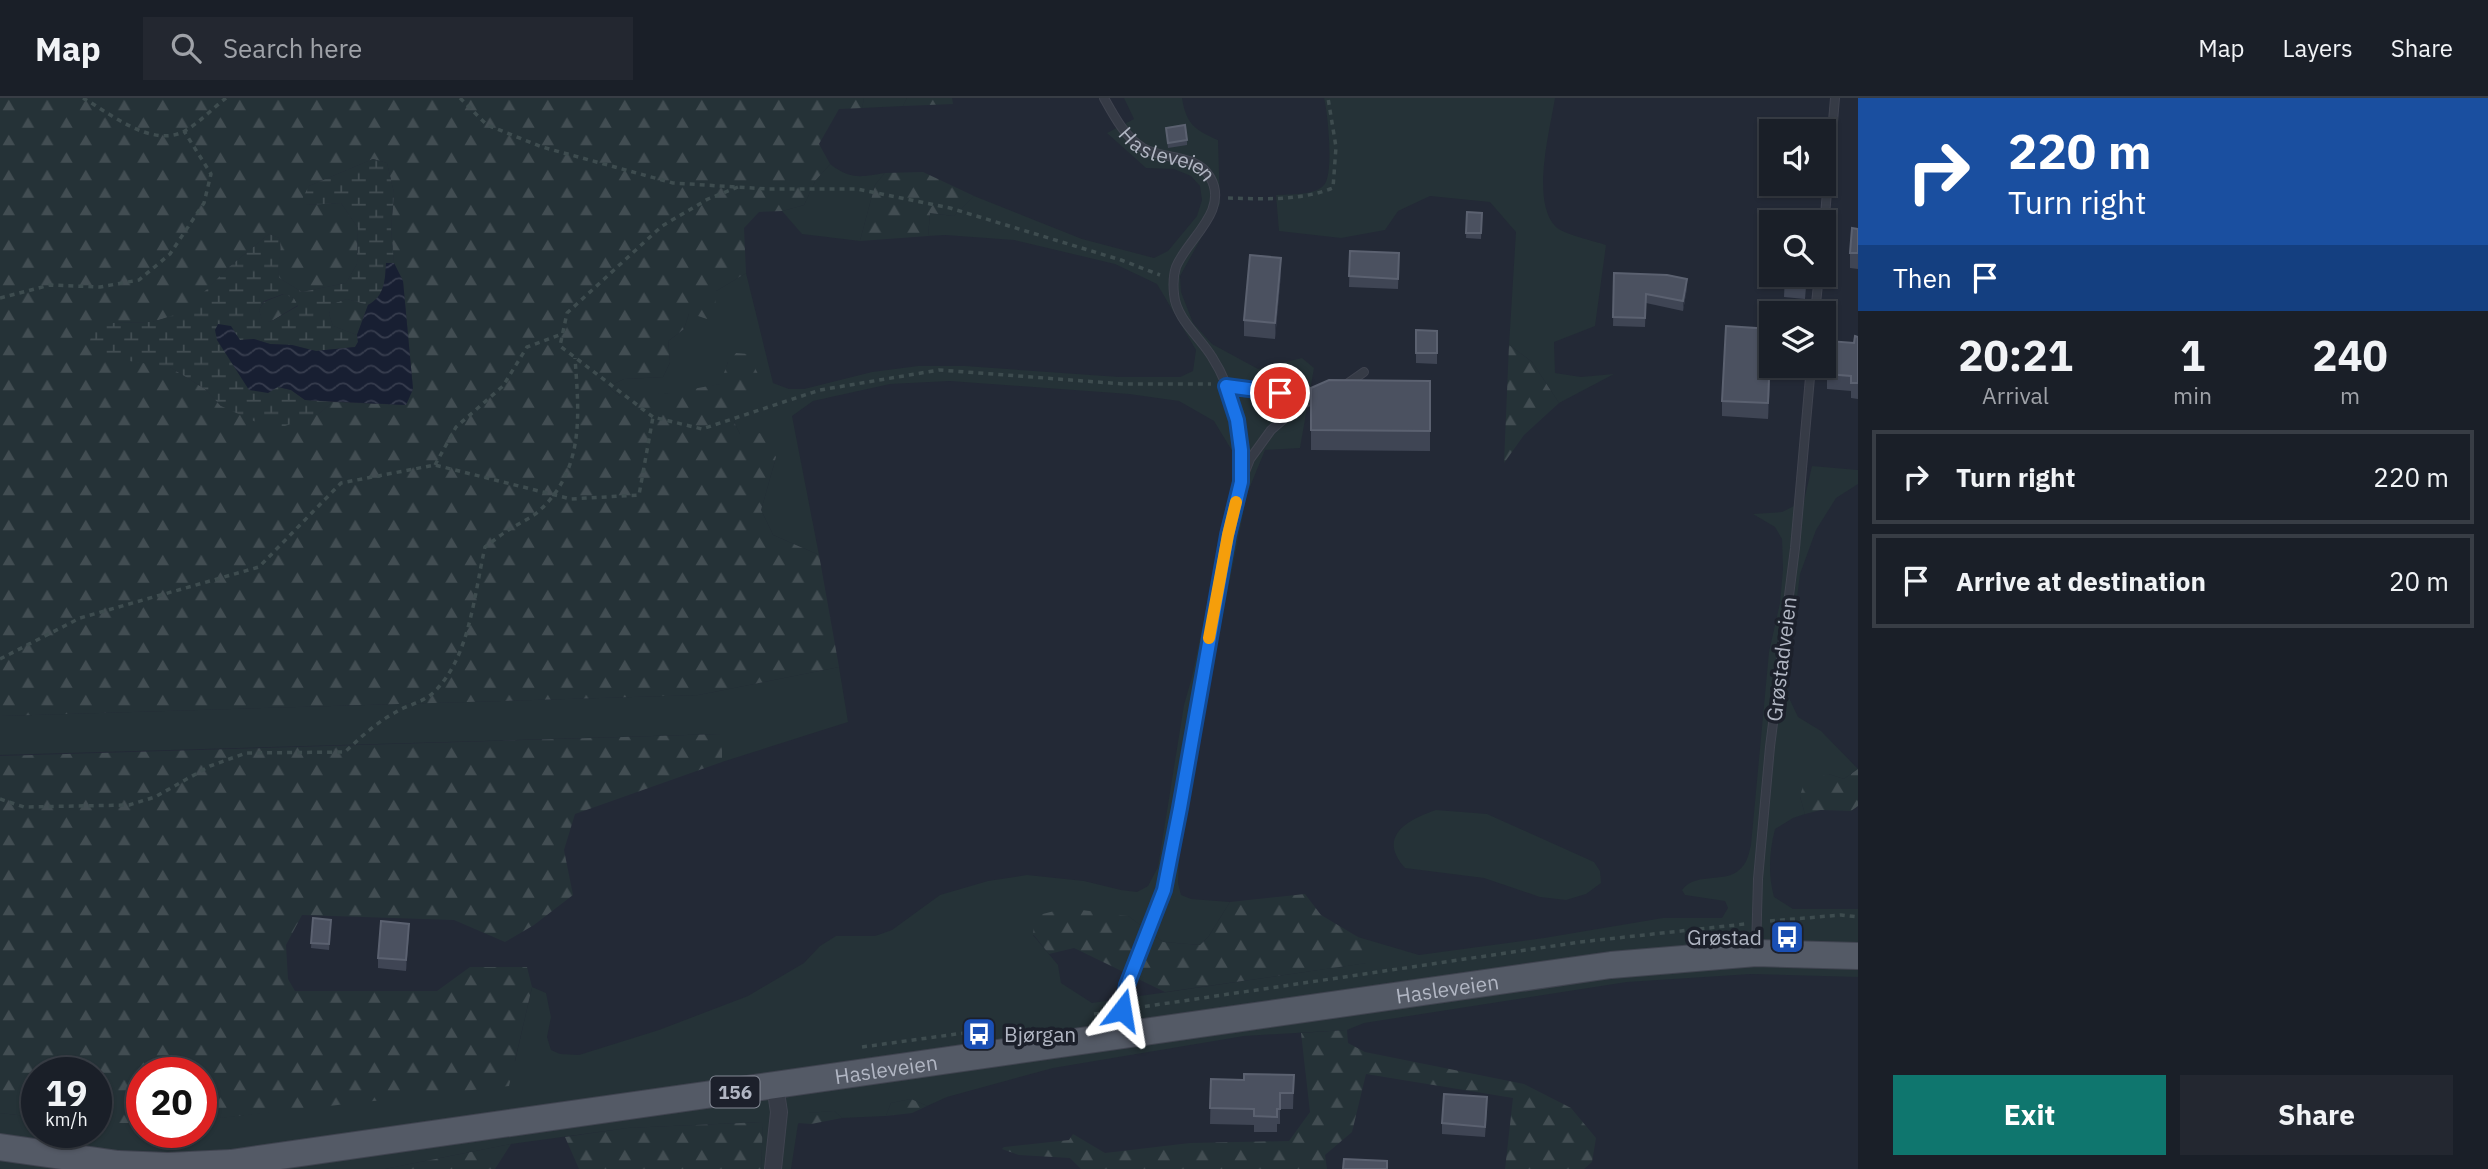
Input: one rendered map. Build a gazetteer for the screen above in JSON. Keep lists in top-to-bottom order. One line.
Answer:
{"streets":{"main road":["Hasleveien","156"],"lane":["Grøstadveien"]},"crossings":[["Hasleveien","Grøstadveien"]],"places":{"bus stop":["Grøstad","Bjørgan"]},"page":{"header":"Map","search":"Search here","nav":["Map","Layers","Share"],"turn":["220 m","Turn right"],"then":"Then","eta":["20:21","Arrival","1","min","240","m"],"list":[{"name":"Turn right","value":"220 m"},{"name":"Arrive at destination","value":"20 m"}],"speed":"19 km/h","limit":"20","buttons":["Exit","Share"]}}
